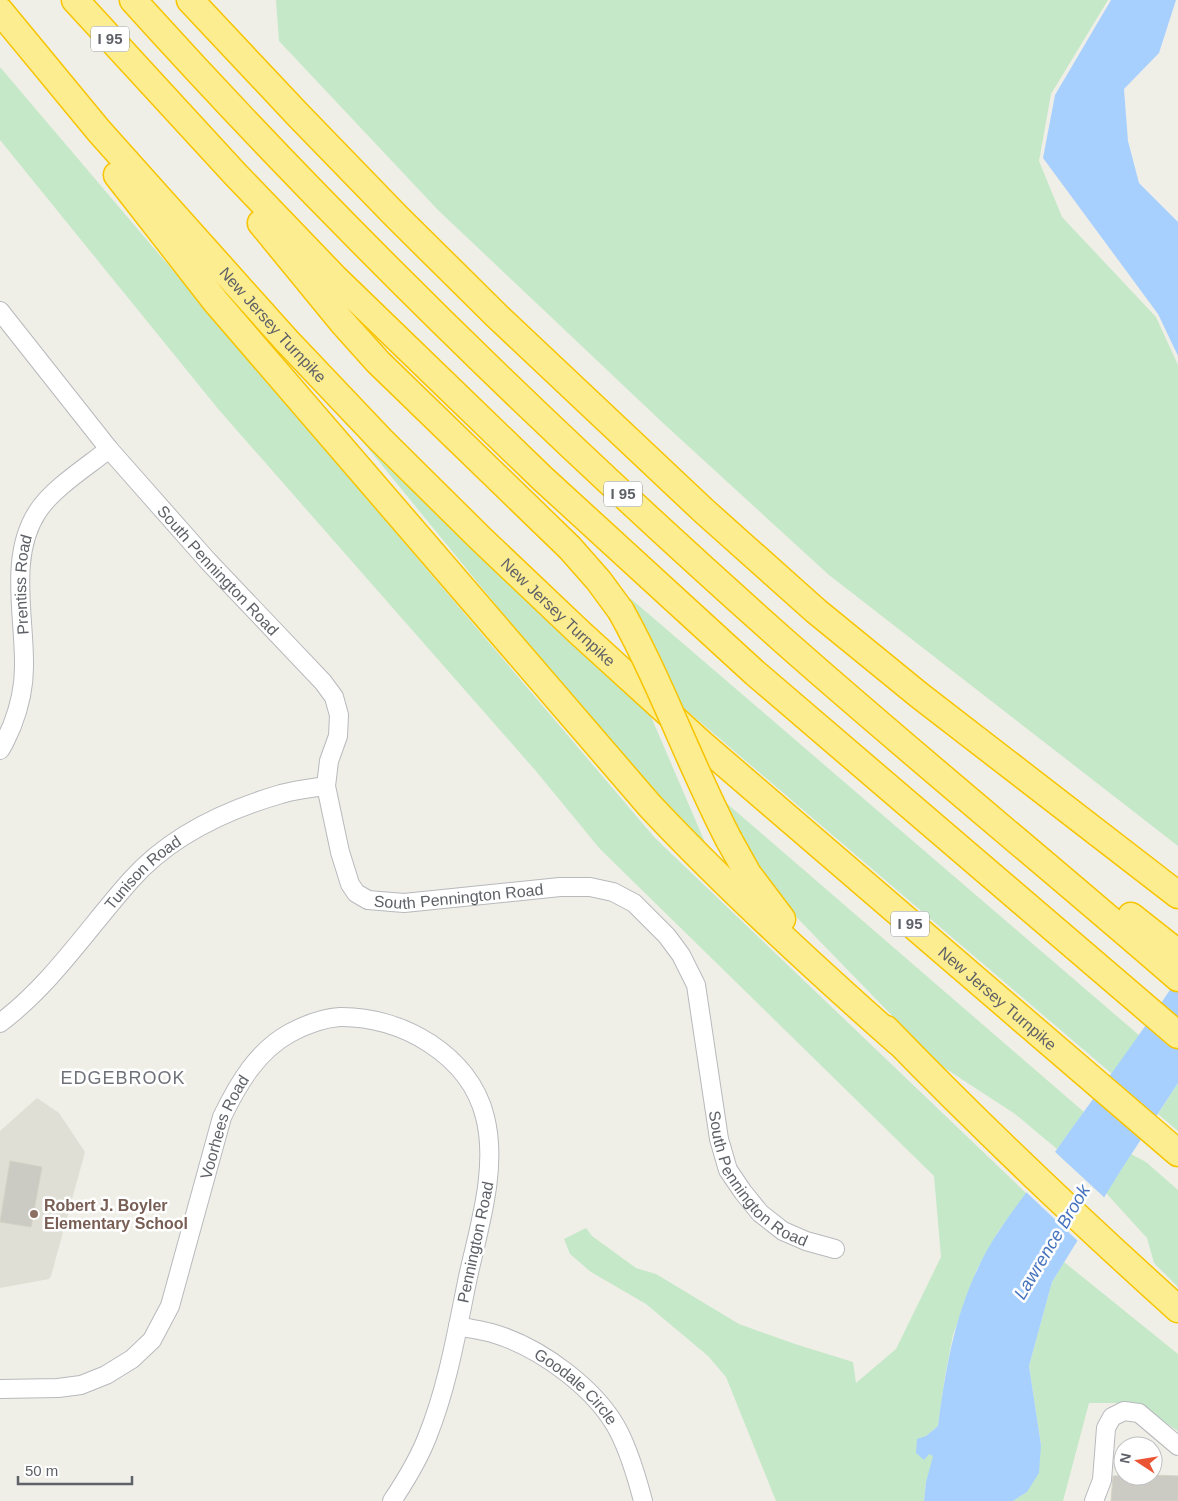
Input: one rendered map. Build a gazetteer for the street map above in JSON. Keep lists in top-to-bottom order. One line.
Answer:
{"streets":{"highway":["I 95","New Jersey Turnpike"],"street":["South Pennington Road","Prentiss Road","Tunison Road","Voorhees Road","Pennington Road","Goodale Circle"]},"crossings":[["South Pennington Road","Prentiss Road"],["South Pennington Road","Tunison Road"],["Voorhees Road","Pennington Road"],["Pennington Road","Goodale Circle"]],"districts":["EDGEBROOK"],"water":["Lawrence Brook"],"places":["Robert J. Boyler Elementary School"],"scale_bar":"50 m","north":"left"}
